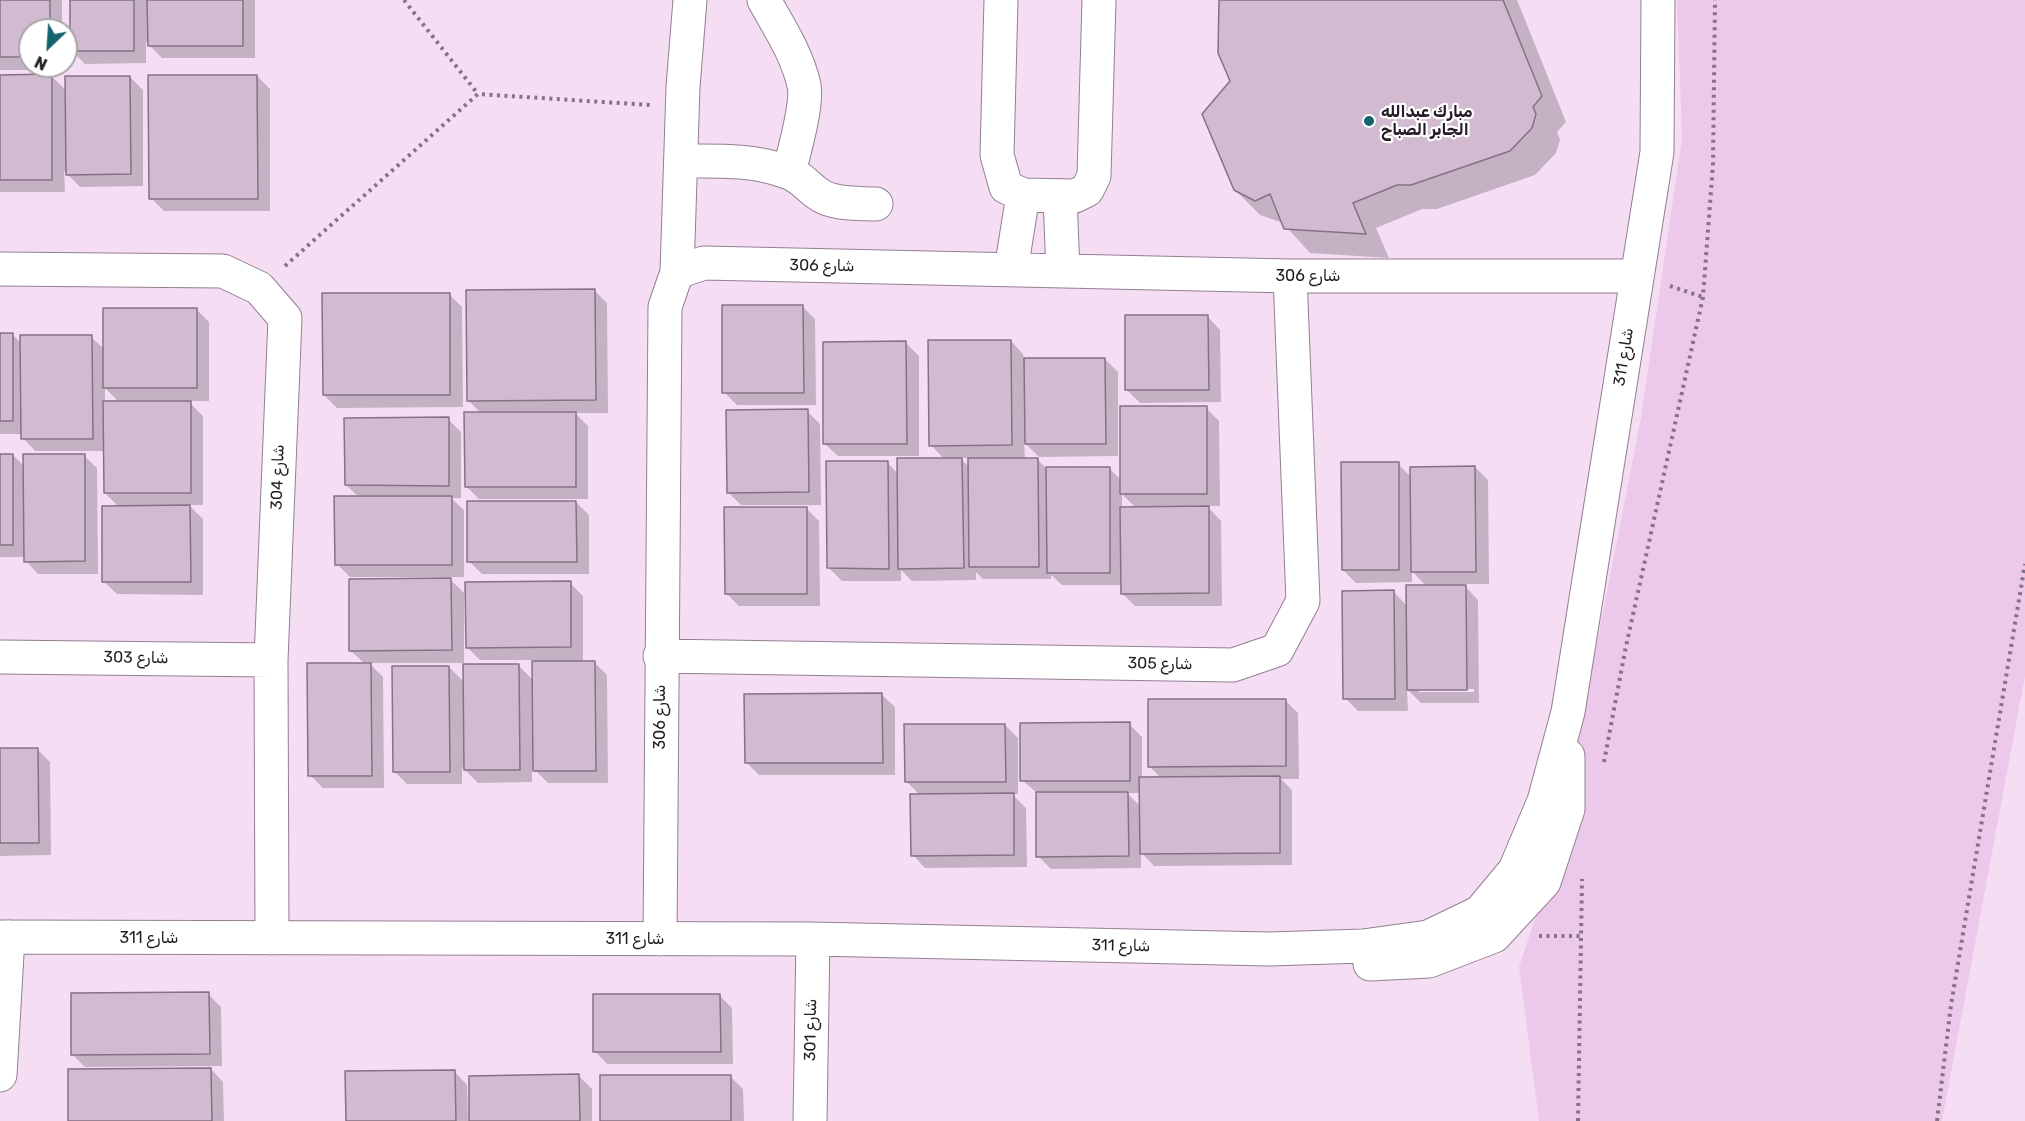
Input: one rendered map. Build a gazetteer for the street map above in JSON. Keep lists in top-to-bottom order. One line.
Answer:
{"streets":{"street":["شارع 306","شارع 311","شارع 304","شارع 303","شارع 305","شارع 301"]},"crossings":[["شارع 306","شارع 311"],["شارع 306","شارع 305"],["شارع 311","شارع 304"],["شارع 311","شارع 301"],["شارع 304","شارع 303"]],"places":["مبارك عبدالله الجابر الصباح"],"north":"bottom left"}
